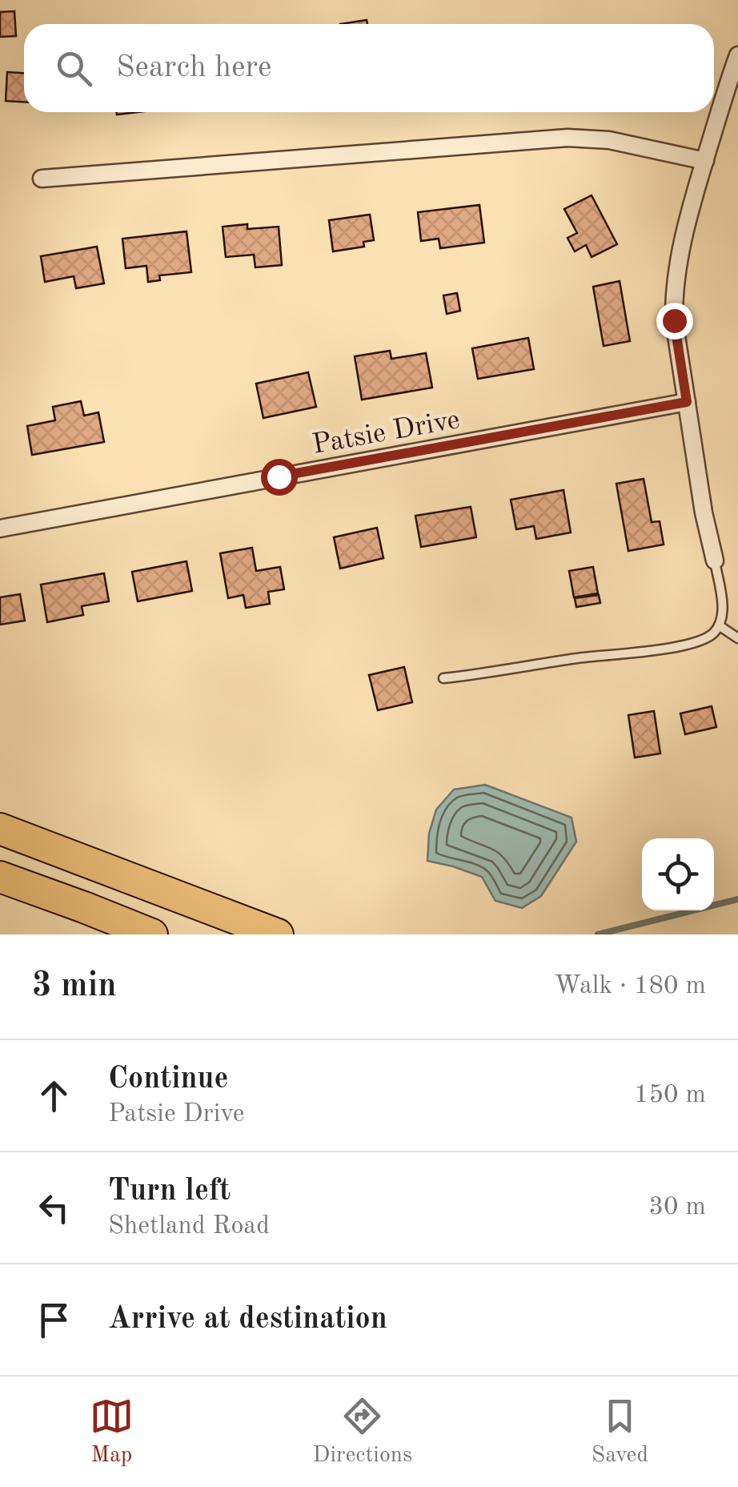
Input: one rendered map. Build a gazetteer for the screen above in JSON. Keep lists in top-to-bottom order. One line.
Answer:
{"streets":{"street":["Patsie Drive"]},"page":{"search":"Search here","heading":["3 min","Walk · 180 m"],"list":[["Continue","Patsie Drive","150 m"],["Turn left","Shetland Road","30 m"],"Arrive at destination"],"nav":["Map","Directions","Saved"]}}
